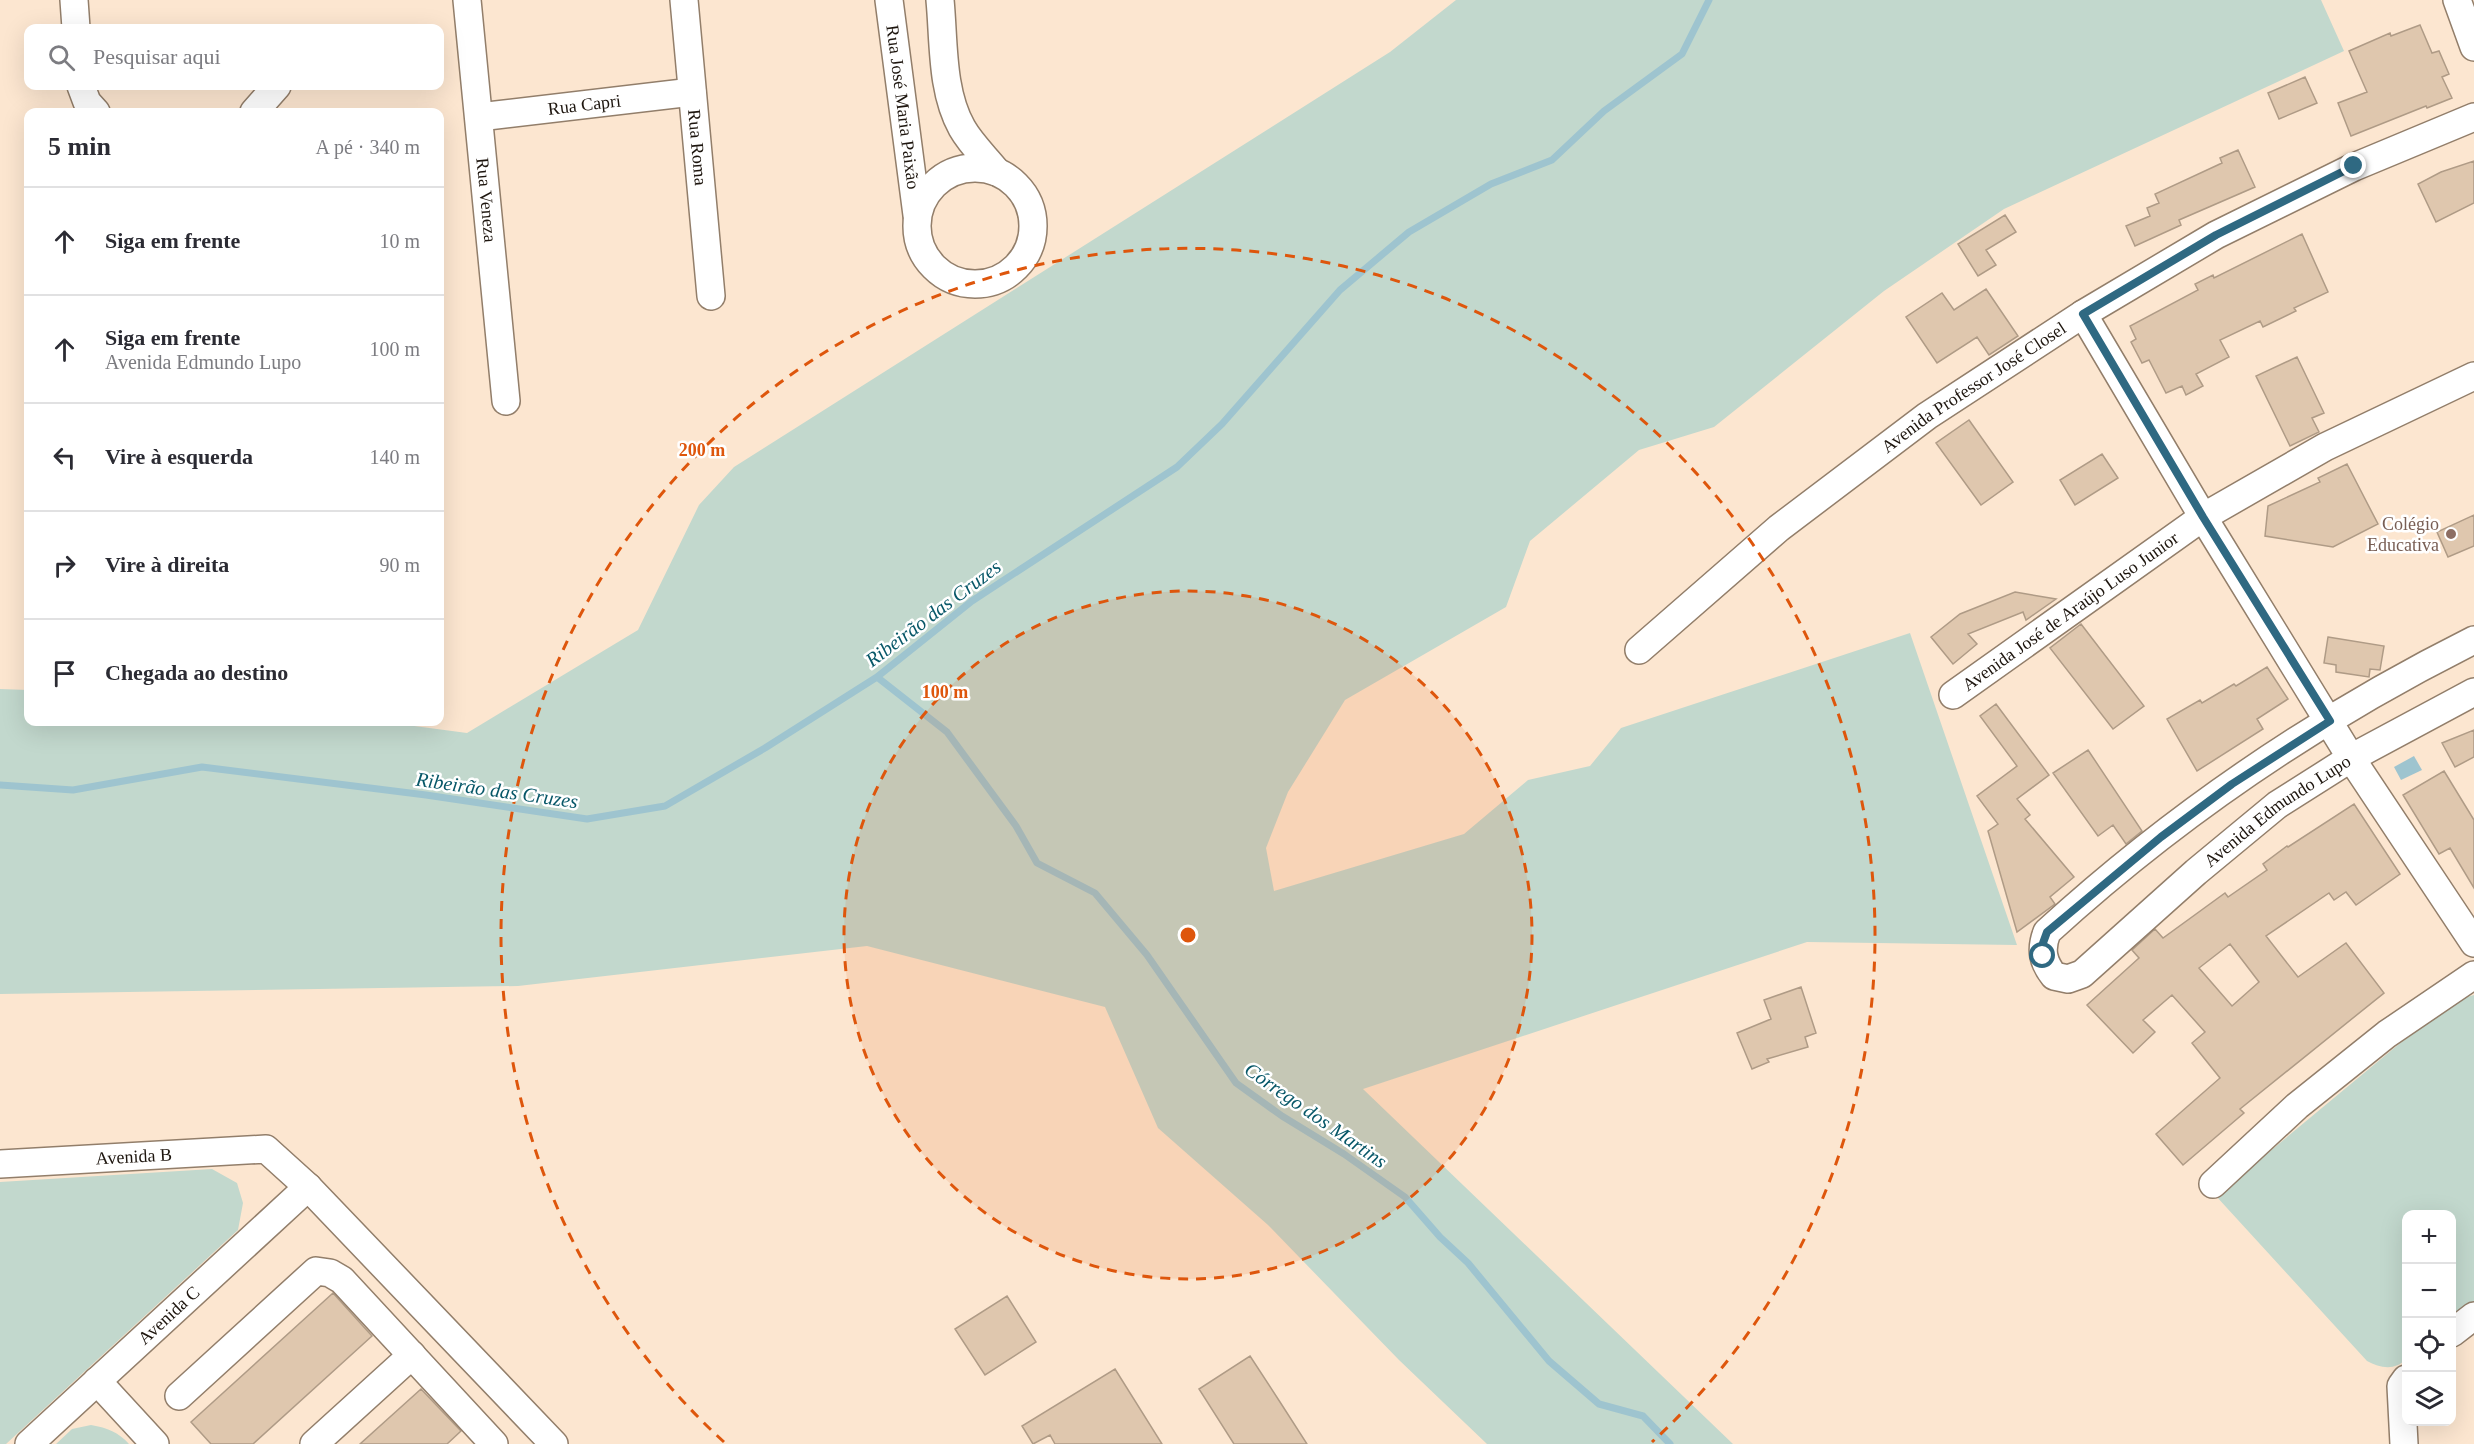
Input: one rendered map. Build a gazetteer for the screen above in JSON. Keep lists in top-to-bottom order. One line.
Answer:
{"streets":{"street":["Rua Capri","Rua José Maria Paixão","Rua Roma","Rua Veneza","Avenida Professor José Closel","Avenida José de Araújo Luso Junior","Avenida Edmundo Lupo","Avenida B","Avenida C"]},"crossings":[["Rua Capri","Rua Roma"],["Rua Capri","Rua Veneza"],["Avenida B","Avenida C"]],"water":["Ribeirão das Cruzes","Córrego dos Martins"],"places":["Colégio Educativa"],"page":{"search":"Pesquisar aqui","heading":["5 min","A pé · 340 m"],"list":[["Siga em frente","10 m"],["Siga em frente","Avenida Edmundo Lupo","100 m"],["Vire à esquerda","140 m"],["Vire à direita","90 m"],"Chegada ao destino"],"map_buttons":["+","−"]},"rings":["200 m","100 m"]}
